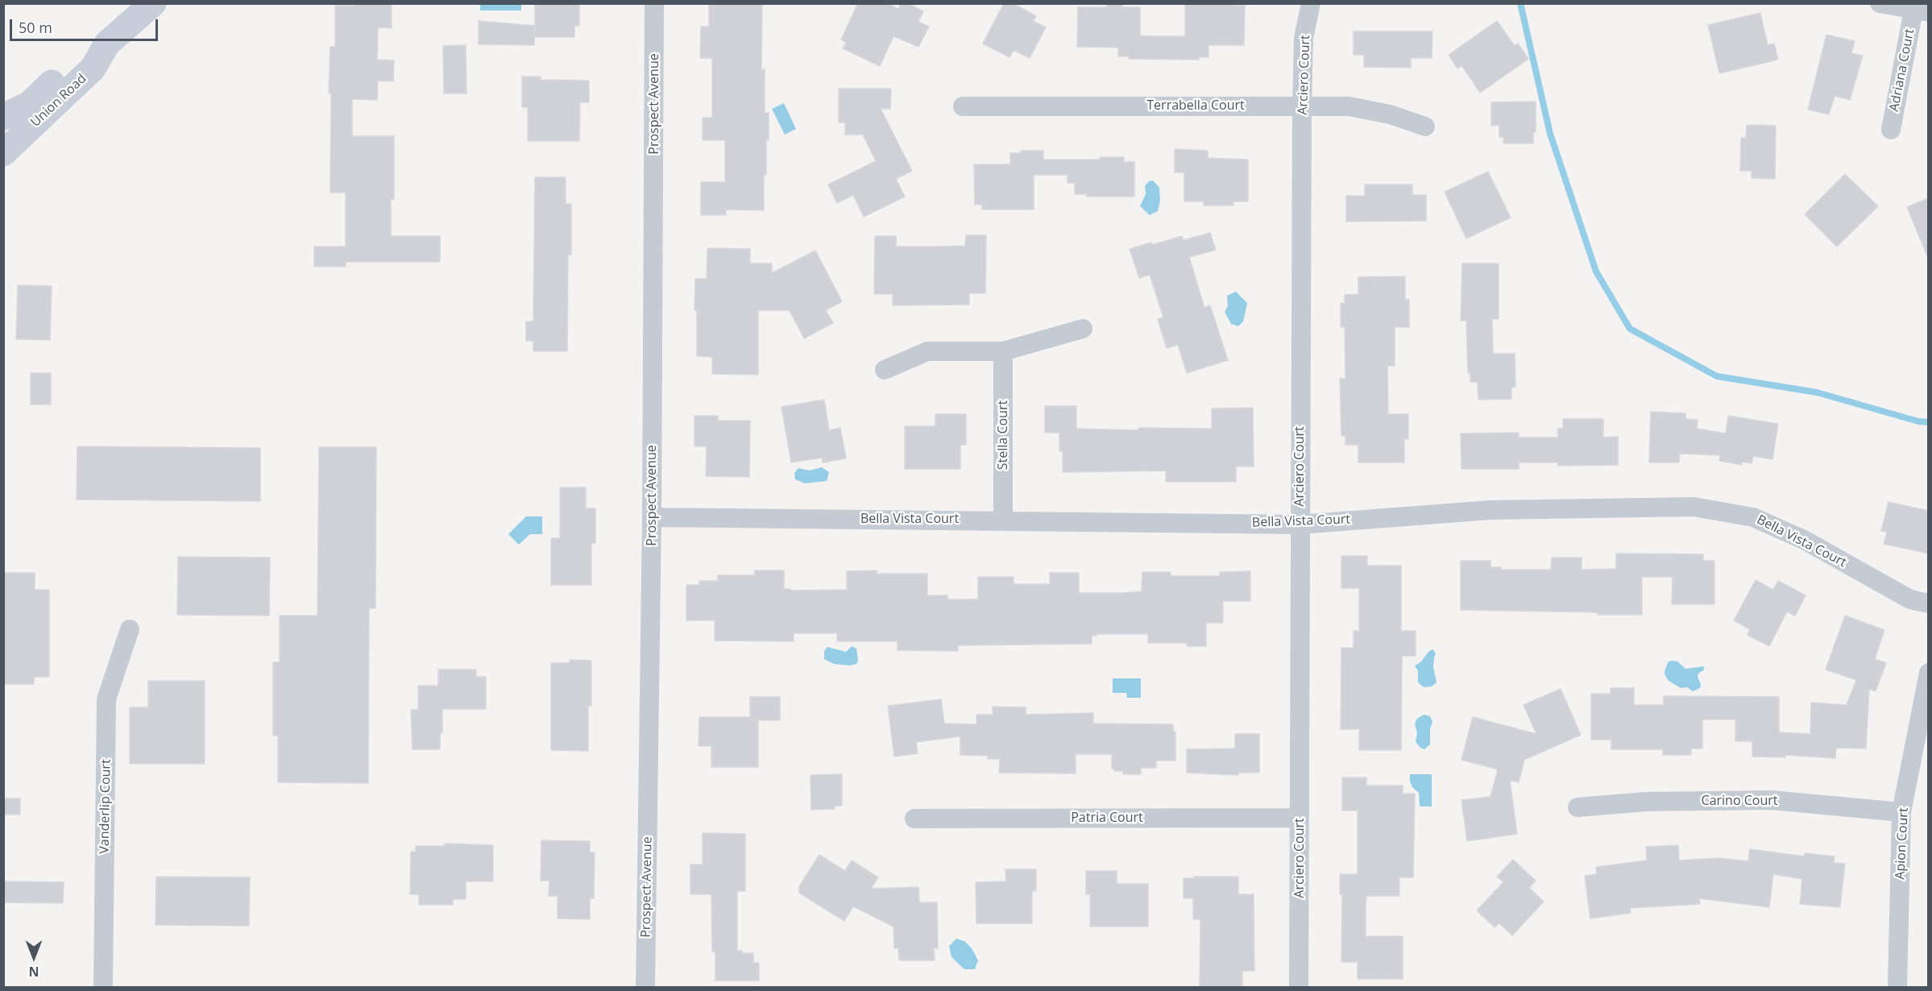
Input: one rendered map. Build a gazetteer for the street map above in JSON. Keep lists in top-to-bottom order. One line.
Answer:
{"streets":{"main road":["Union Road"],"street":["Adriana Court","Arciero Court","Prospect Avenue","Terrabella Court","Stella Court","Bella Vista Court","Carino Court","Vanderlip Court","Patria Court","Apion Court"]},"crossings":[["Arciero Court","Terrabella Court"],["Arciero Court","Bella Vista Court"],["Arciero Court","Patria Court"],["Prospect Avenue","Bella Vista Court"],["Stella Court","Bella Vista Court"],["Carino Court","Apion Court"]],"scale_bar":"50 m","north":"bottom"}
